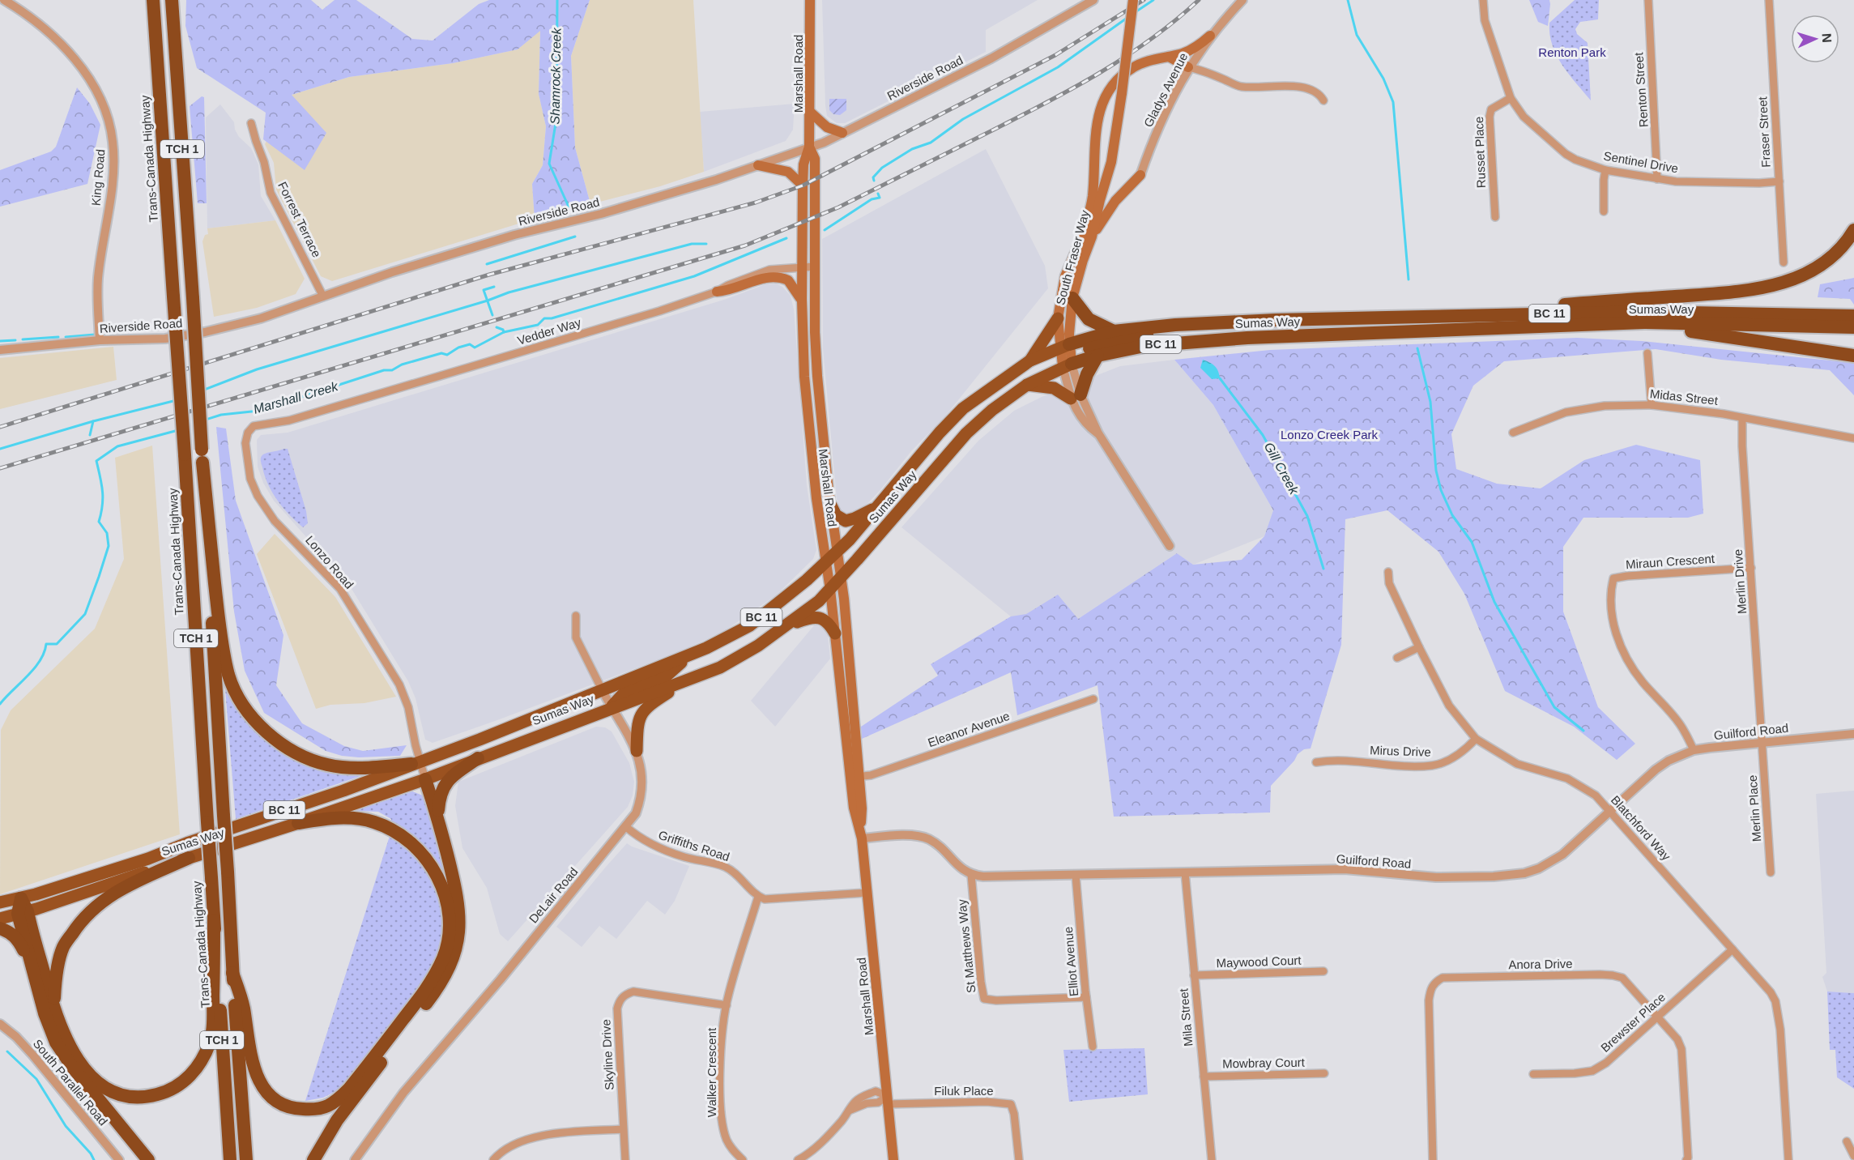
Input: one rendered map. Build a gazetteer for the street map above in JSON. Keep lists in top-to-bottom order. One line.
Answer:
{"streets":{"highway":["TCH 1","Trans-Canada Highway","Sumas Way","BC 11"],"main road":["Marshall Road","South Fraser Way"],"street":["Riverside Road","Gladys Avenue","Renton Street","Fraser Street","Russet Place","Sentinel Drive","King Road","Forrest Terrace","Vedder Way","Midas Street","Miraun Crescent","Lonzo Road","Merlin Drive","Eleanor Avenue","Guilford Road","Mirus Drive","Merlin Place","Blatchford Way","Griffiths Road","DeLair Road","St Matthews Way","Elliot Avenue","Maywood Court","Anora Drive","Mila Street","Brewster Place","Skyline Drive","Mowbray Court","Walker Crescent","South Parallel Road","Filuk Place"]},"crossings":[["Marshall Road","Riverside Road"],["Marshall Road","Sumas Way"],["Marshall Road","Vedder Way"],["Marshall Road","Eleanor Avenue"],["Marshall Road","Filuk Place"],["Riverside Road","King Road"],["Riverside Road","Forrest Terrace"],["Renton Street","Sentinel Drive"],["Fraser Street","Sentinel Drive"],["Russet Place","Sentinel Drive"],["South Fraser Way","Sumas Way"],["Sumas Way","Lonzo Road"],["Sumas Way","DeLair Road"],["Vedder Way","Lonzo Road"],["Midas Street","Merlin Drive"],["Miraun Crescent","Merlin Drive"],["Miraun Crescent","Guilford Road"],["Merlin Drive","Guilford Road"],["Merlin Drive","Merlin Place"],["Guilford Road","Merlin Place"],["Guilford Road","Blatchford Way"],["Guilford Road","St Matthews Way"],["Guilford Road","Elliot Avenue"],["Guilford Road","Mila Street"],["Mirus Drive","Blatchford Way"],["Blatchford Way","Brewster Place"],["Griffiths Road","DeLair Road"],["Griffiths Road","Walker Crescent"],["St Matthews Way","Elliot Avenue"],["Maywood Court","Mila Street"],["Anora Drive","Brewster Place"],["Mila Street","Mowbray Court"],["Skyline Drive","Walker Crescent"]],"water":["Shamrock Creek","Marshall Creek","Gill Creek"],"parks":["Renton Park","Lonzo Creek Park"],"north":"right"}
